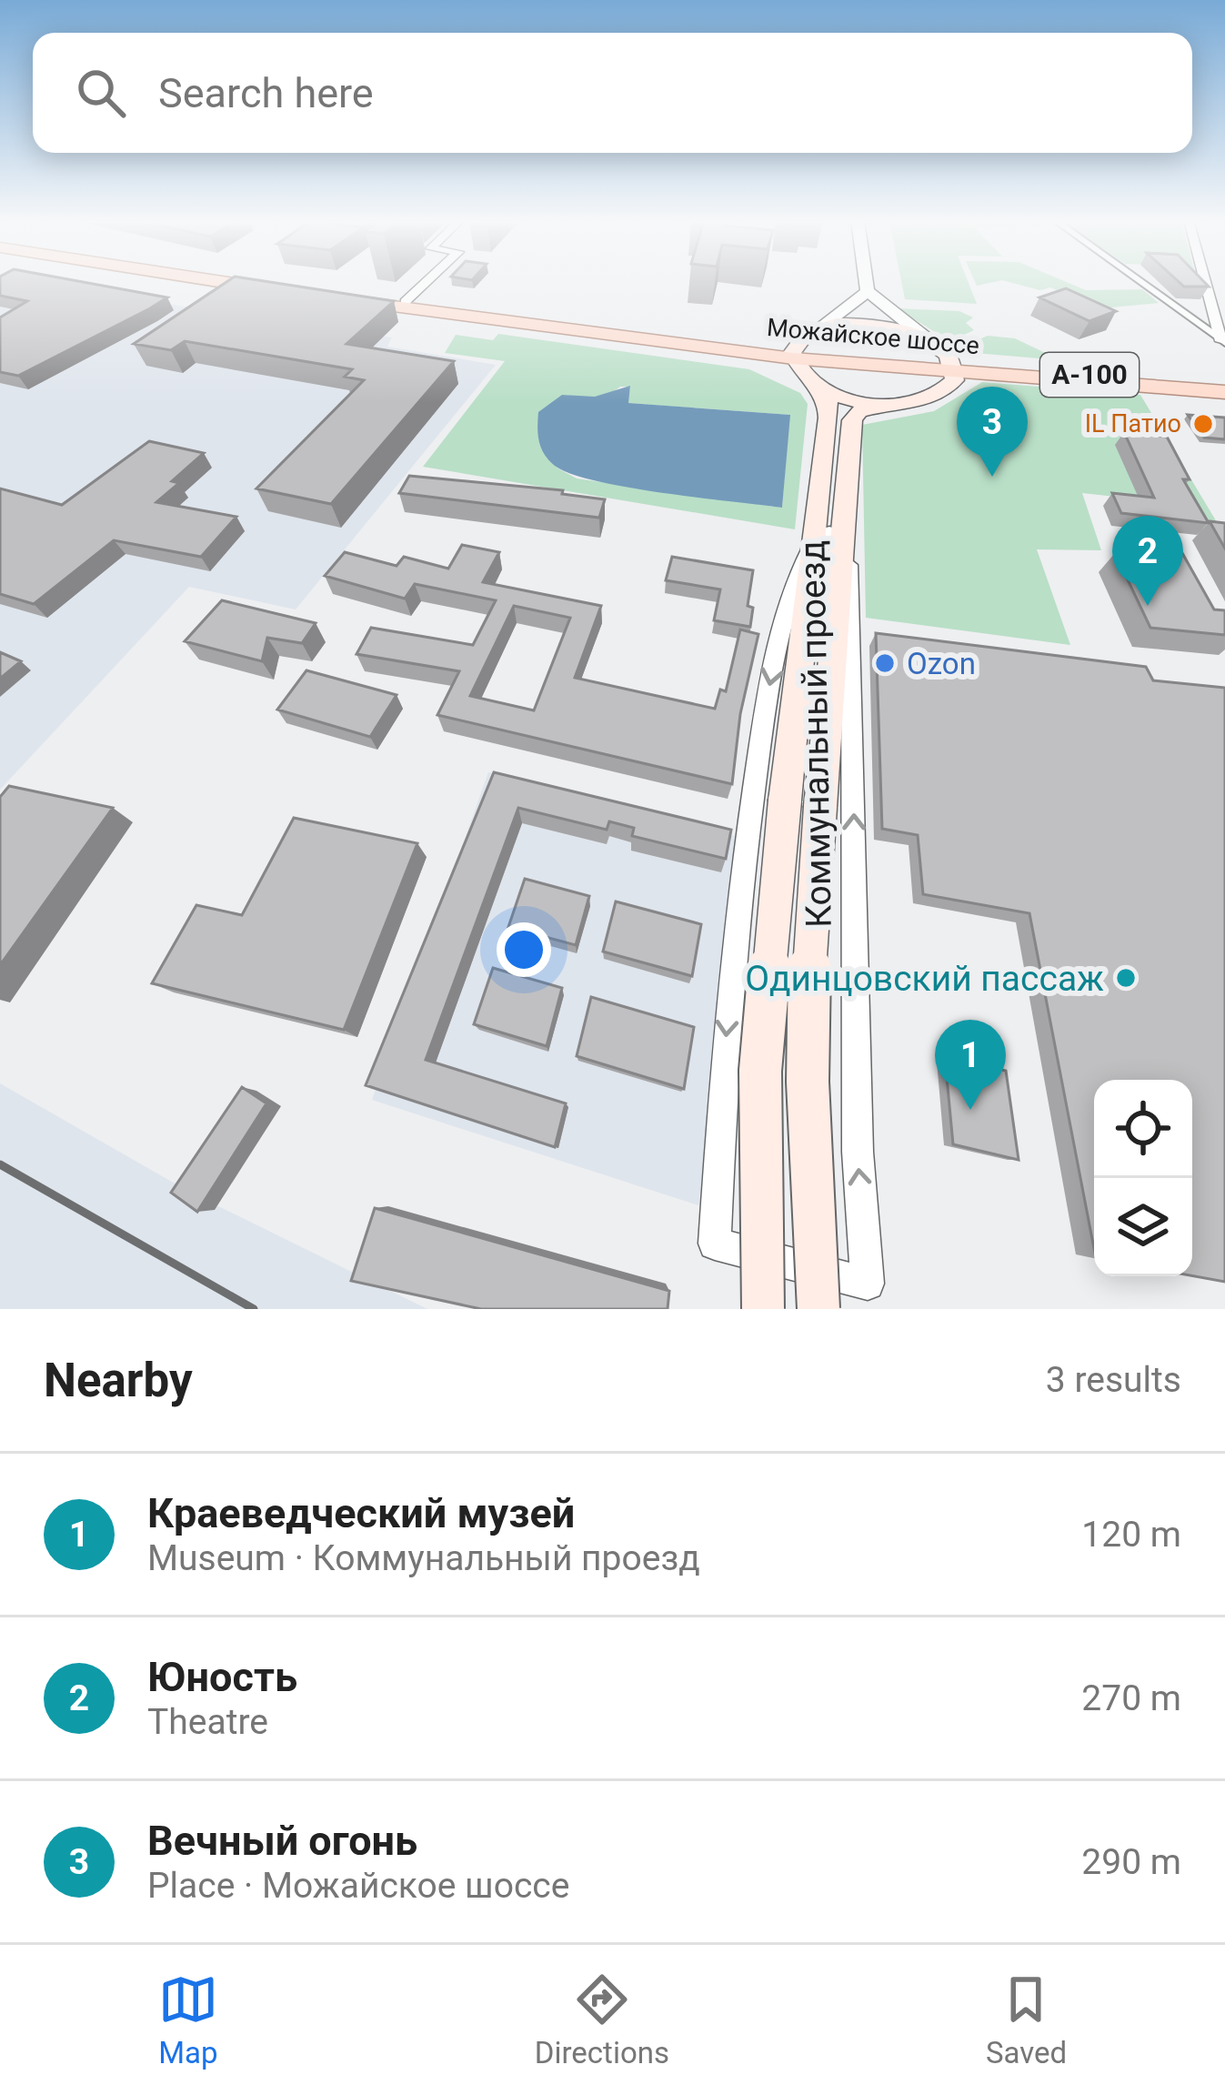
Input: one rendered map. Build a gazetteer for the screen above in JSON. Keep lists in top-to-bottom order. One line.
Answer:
{"streets":{"main road":["Можайское шоссе","А-100","Коммунальный проезд"]},"places":["IL Патио","Ozon","Одинцовский пассаж"],"page":{"search":"Search here","pins":["3","2","1"],"heading":["Nearby","3 results"],"list":[{"mark":"1","name":"Краеведческий музей","note":"Museum · Коммунальный проезд","value":"120 m"},{"mark":"2","name":"Юность","note":"Theatre","value":"270 m"},{"mark":"3","name":"Вечный огонь","note":"Place · Можайское шоссе","value":"290 m"}],"nav":["Map","Directions","Saved"]}}
